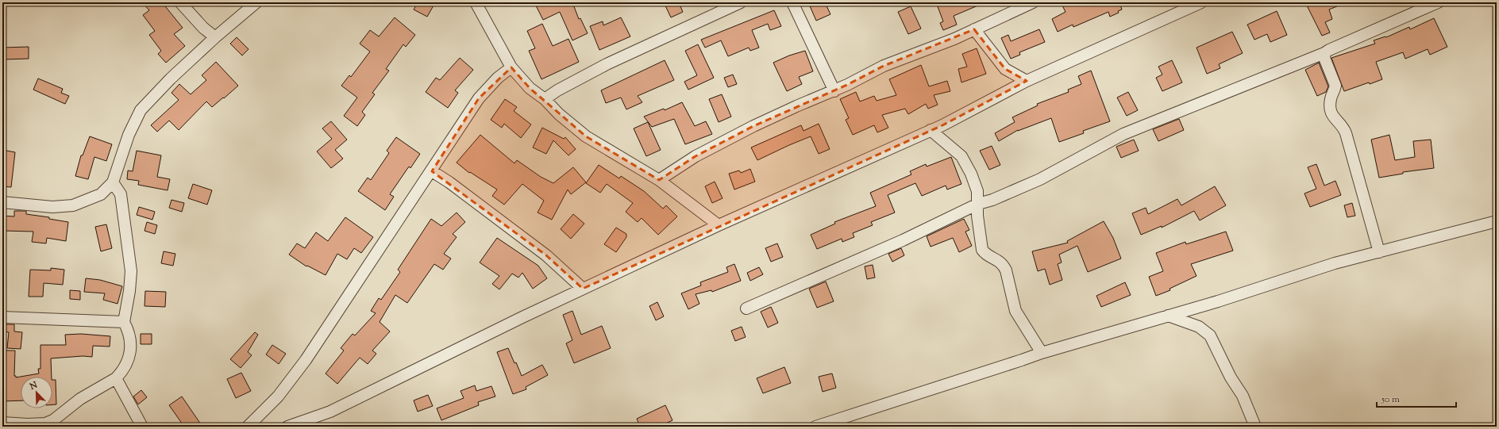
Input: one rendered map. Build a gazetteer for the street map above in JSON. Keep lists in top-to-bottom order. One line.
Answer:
{"scale_bar":"50 m","north":"top left"}
